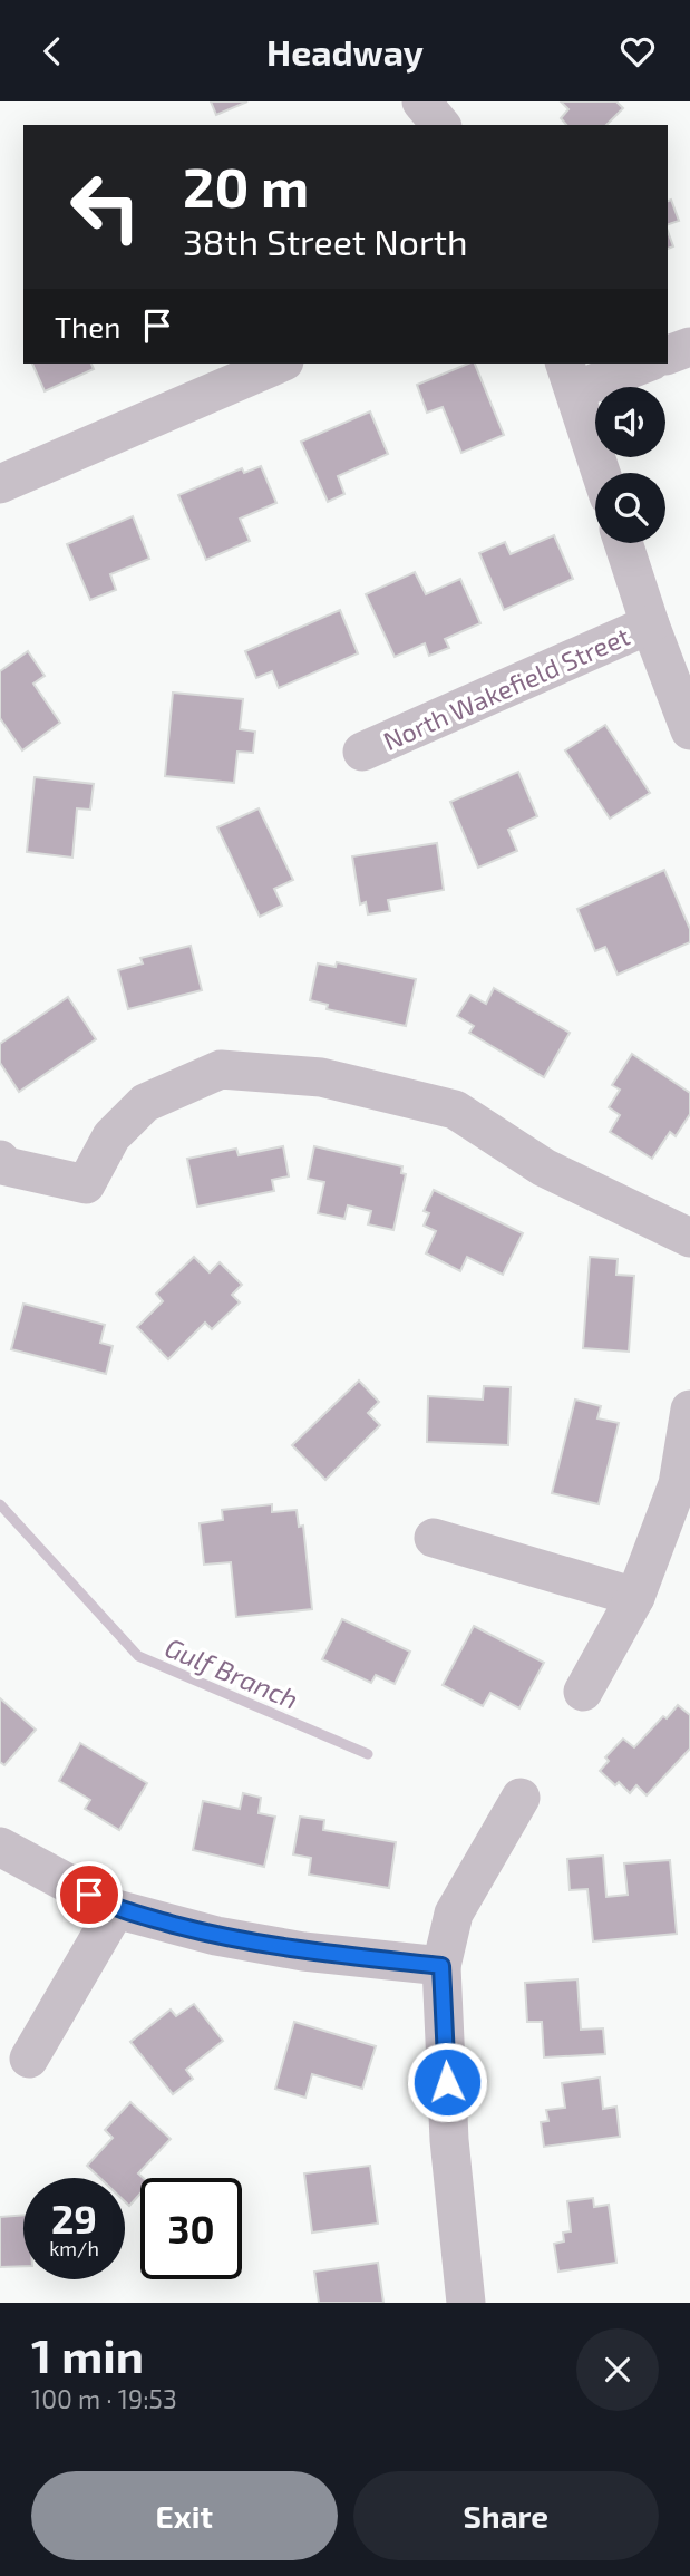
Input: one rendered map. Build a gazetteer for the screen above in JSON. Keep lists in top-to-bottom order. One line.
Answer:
{"streets":{"street":["North Wakefield Street"]},"water":["Gulf Branch"],"page":{"header":"Headway","turn":["20 m","38th Street North"],"then":"Then","speed":"29 km/h","limit":"30","heading":["1 min","100 m · 19:53"],"buttons":["Exit","Share"]}}
